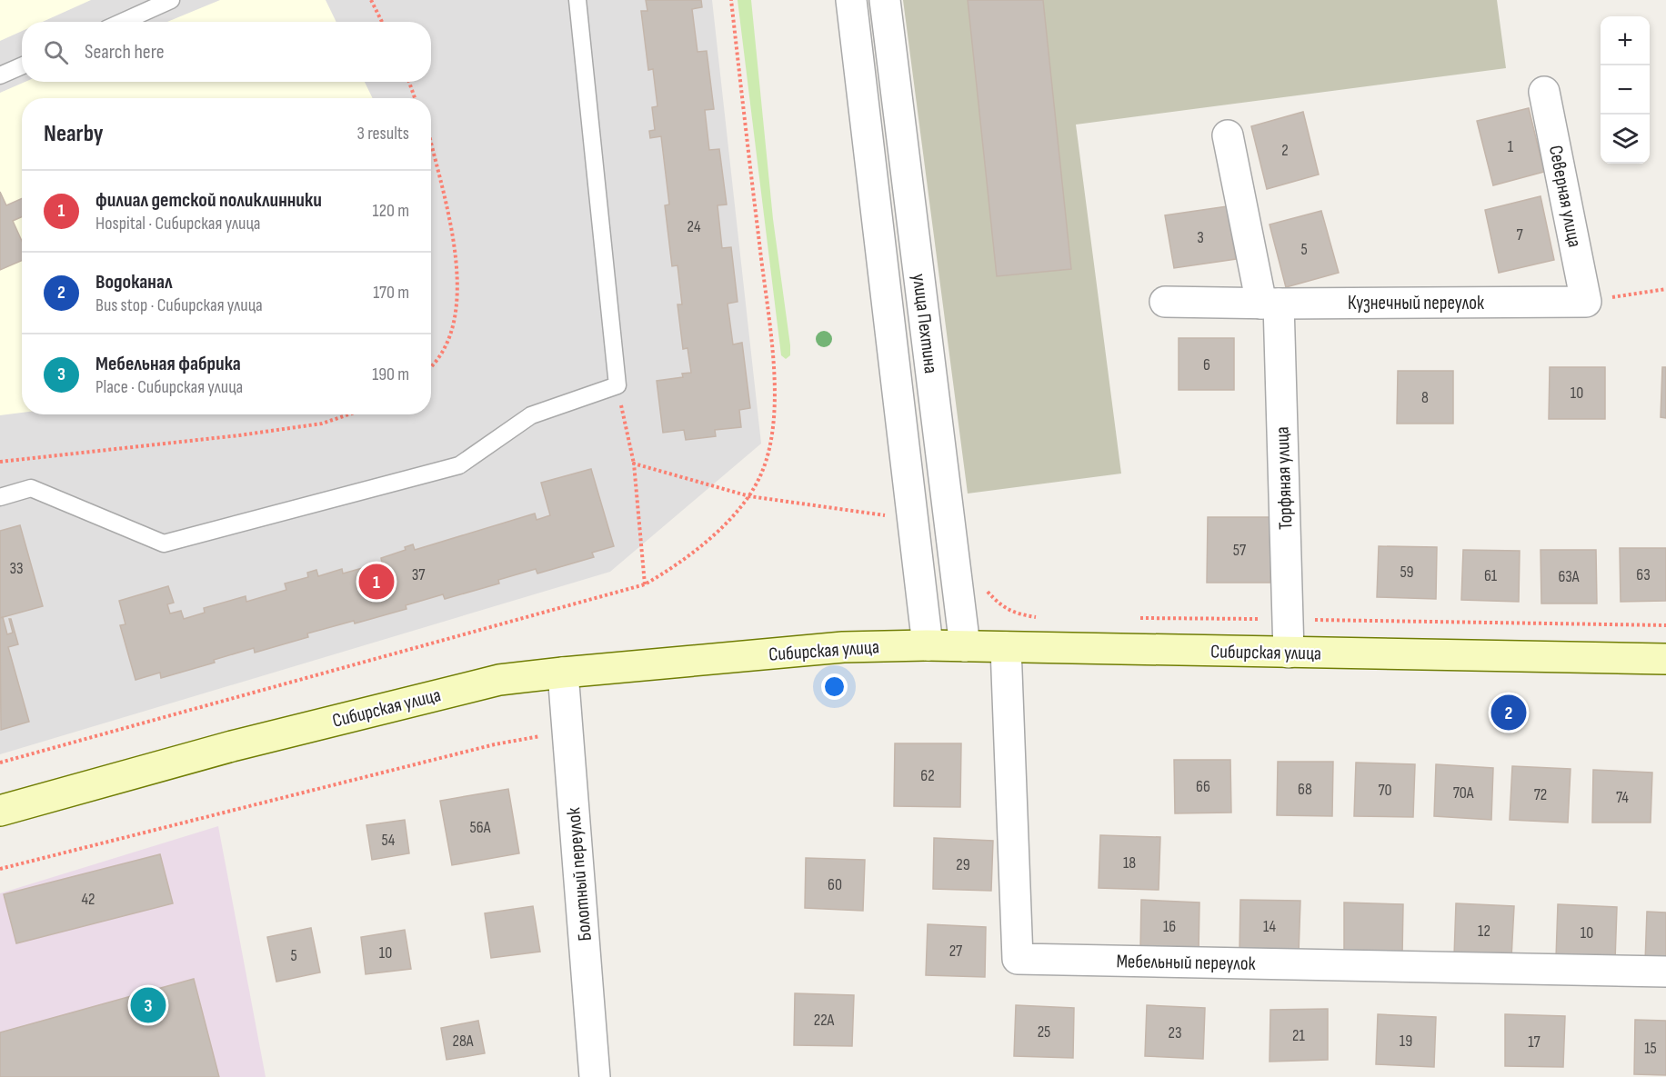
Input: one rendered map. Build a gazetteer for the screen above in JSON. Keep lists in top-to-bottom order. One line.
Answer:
{"streets":{"main road":["Сибирская улица"],"street":["Северная улица","Кузнечный переулок","улица Пехтина","Торфяная улица","Болотный переулок","Мебельный переулок"]},"crossings":[["Северная улица","Кузнечный переулок"],["Кузнечный переулок","Торфяная улица"],["улица Пехтина","Сибирская улица"],["Торфяная улица","Сибирская улица"],["Сибирская улица","Болотный переулок"],["Сибирская улица","Мебельный переулок"]],"house_numbers":["1","2","24","7","3","5","6","10","8","57","33","59","37","63","61","63А","62","66","68","70","70А","72","74","56А","54","18","29","60","42","16","14","12","10","27","10","5","22А","25","23","21","28А","19","17","15"],"page":{"map_buttons":["+","−"],"search":"Search here","heading":["Nearby","3 results"],"list":[{"mark":"1","name":"филиал детской поликлинники","note":"Hospital · Сибирская улица","value":"120 m"},{"mark":"2","name":"Водоканал","note":"Bus stop · Сибирская улица","value":"170 m"},{"mark":"3","name":"Мебельная фабрика","note":"Place · Сибирская улица","value":"190 m"}],"pins":["1","2","3"]}}
